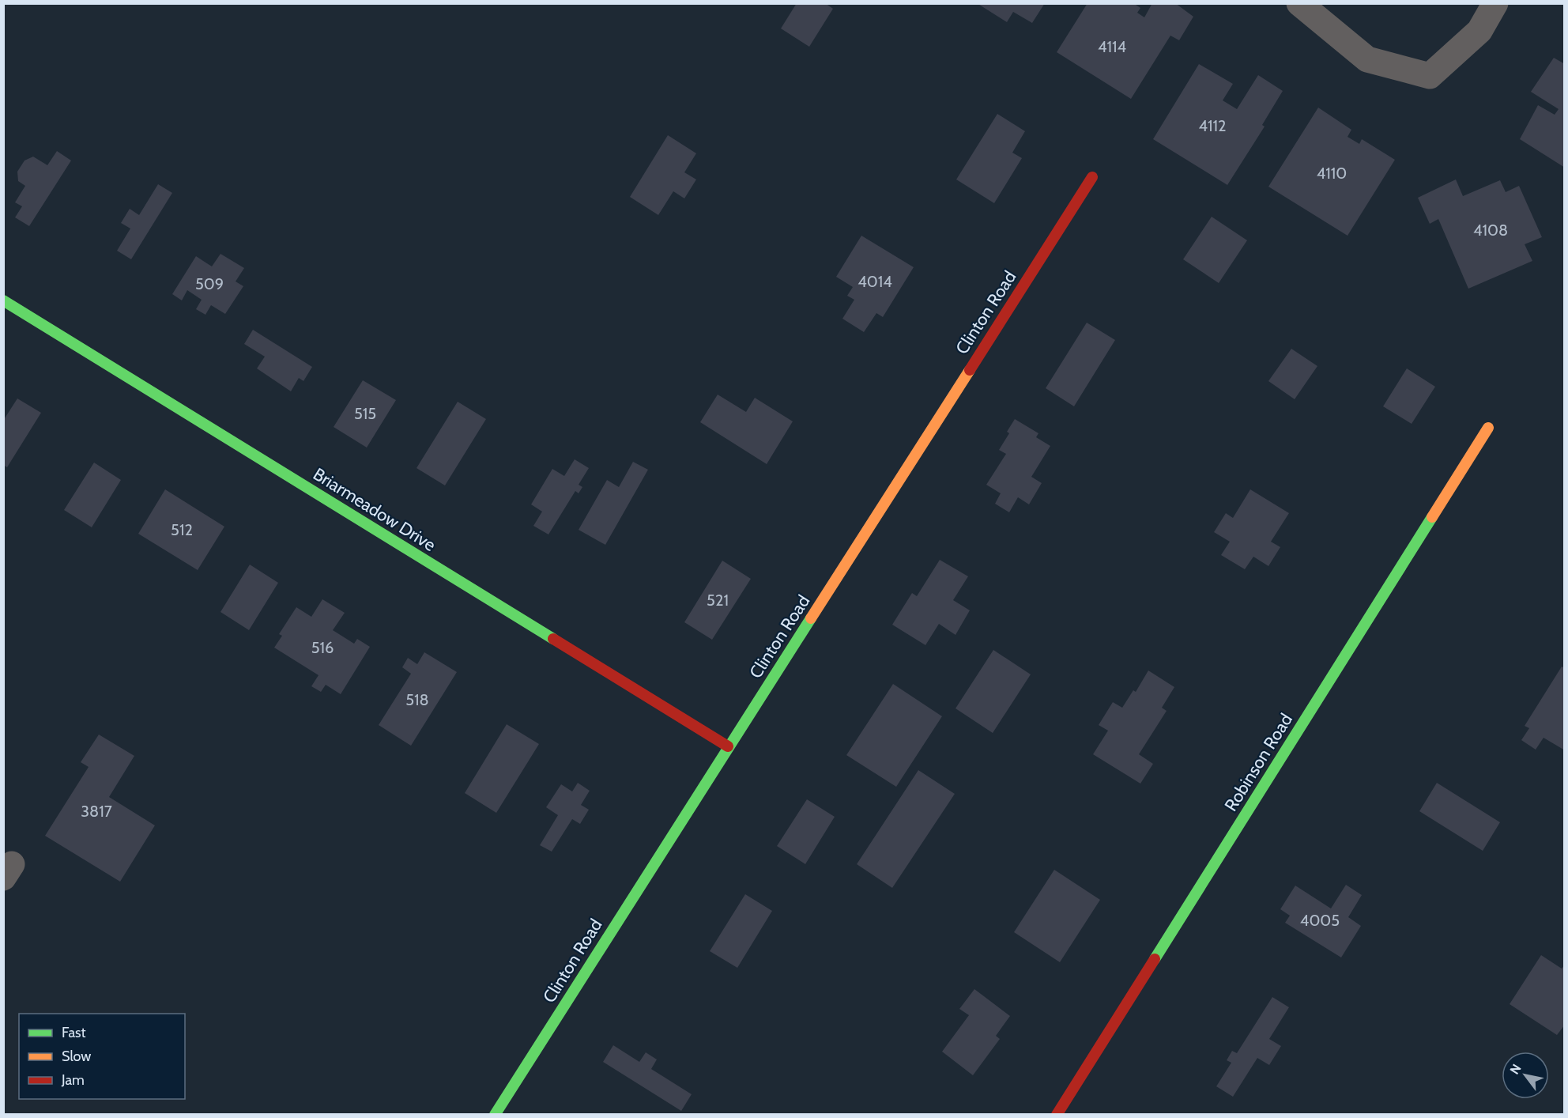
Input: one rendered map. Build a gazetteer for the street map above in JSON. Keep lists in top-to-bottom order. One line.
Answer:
{"streets":{"street":["Clinton Road","Briarmeadow Drive","Robinson Road"]},"crossings":[["Clinton Road","Briarmeadow Drive"]],"house_numbers":["4114","4112","4110","4108","4014","509","515","512","521","516","518","3817","4005"],"legend":["Fast","Slow","Jam"],"north":"top left"}
